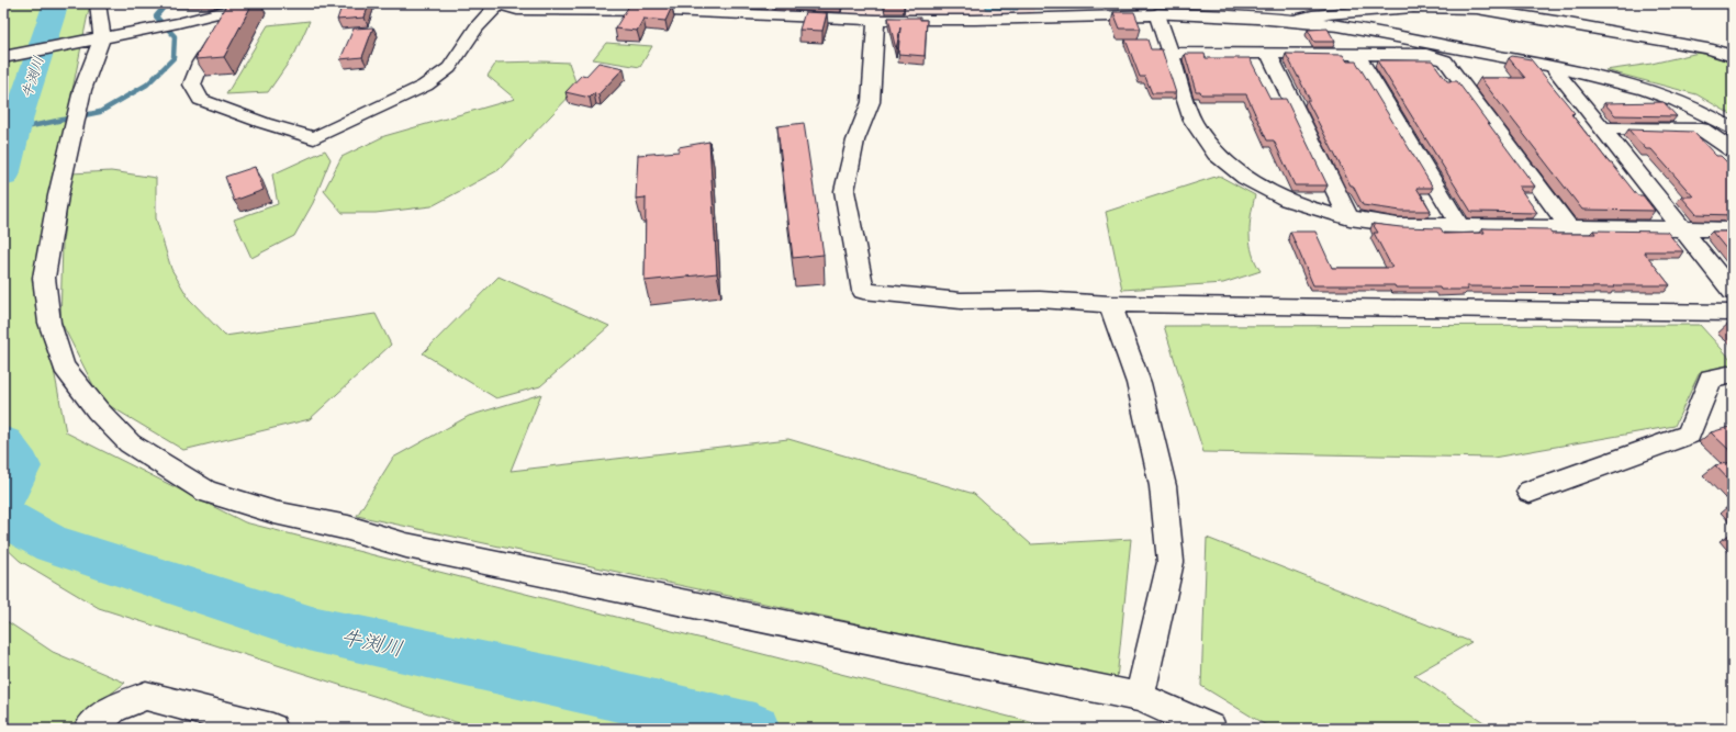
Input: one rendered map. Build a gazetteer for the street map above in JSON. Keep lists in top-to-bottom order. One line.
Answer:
{"water":["牛渕川"]}
